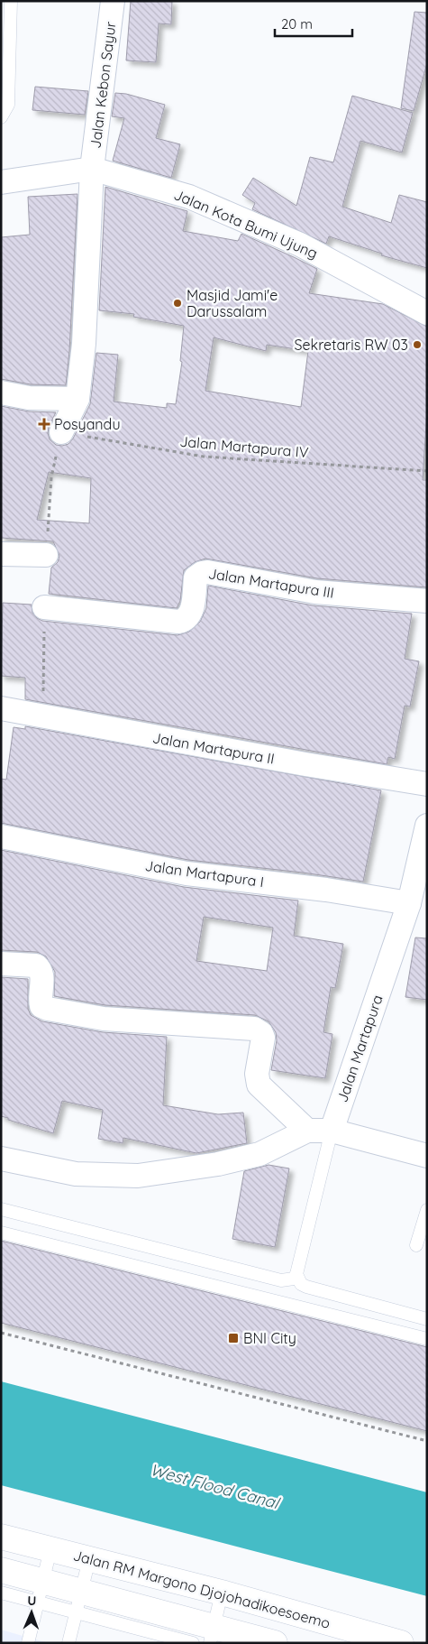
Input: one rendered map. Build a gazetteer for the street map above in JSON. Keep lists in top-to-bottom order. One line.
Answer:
{"streets":{"main road":["Jalan RM Margono Djojohadikoesoemo"],"street":["Jalan Kebon Sayur","Jalan Kota Bumi Ujung","Jalan Martapura III","Jalan Martapura II","Jalan Martapura I","Jalan Martapura"],"path":["Jalan Martapura IV"]},"crossings":[["Jalan Kebon Sayur","Jalan Kota Bumi Ujung"],["Jalan Kebon Sayur","Jalan Martapura IV"],["Jalan Martapura I","Jalan Martapura"]],"water":["West Flood Canal"],"places":{"other":["Masjid Jami'e Darussalam","Sekretaris RW 03"],"health":["Posyandu"],"transit":["BNI City"]},"scale_bar":"20 m","north":"top"}
